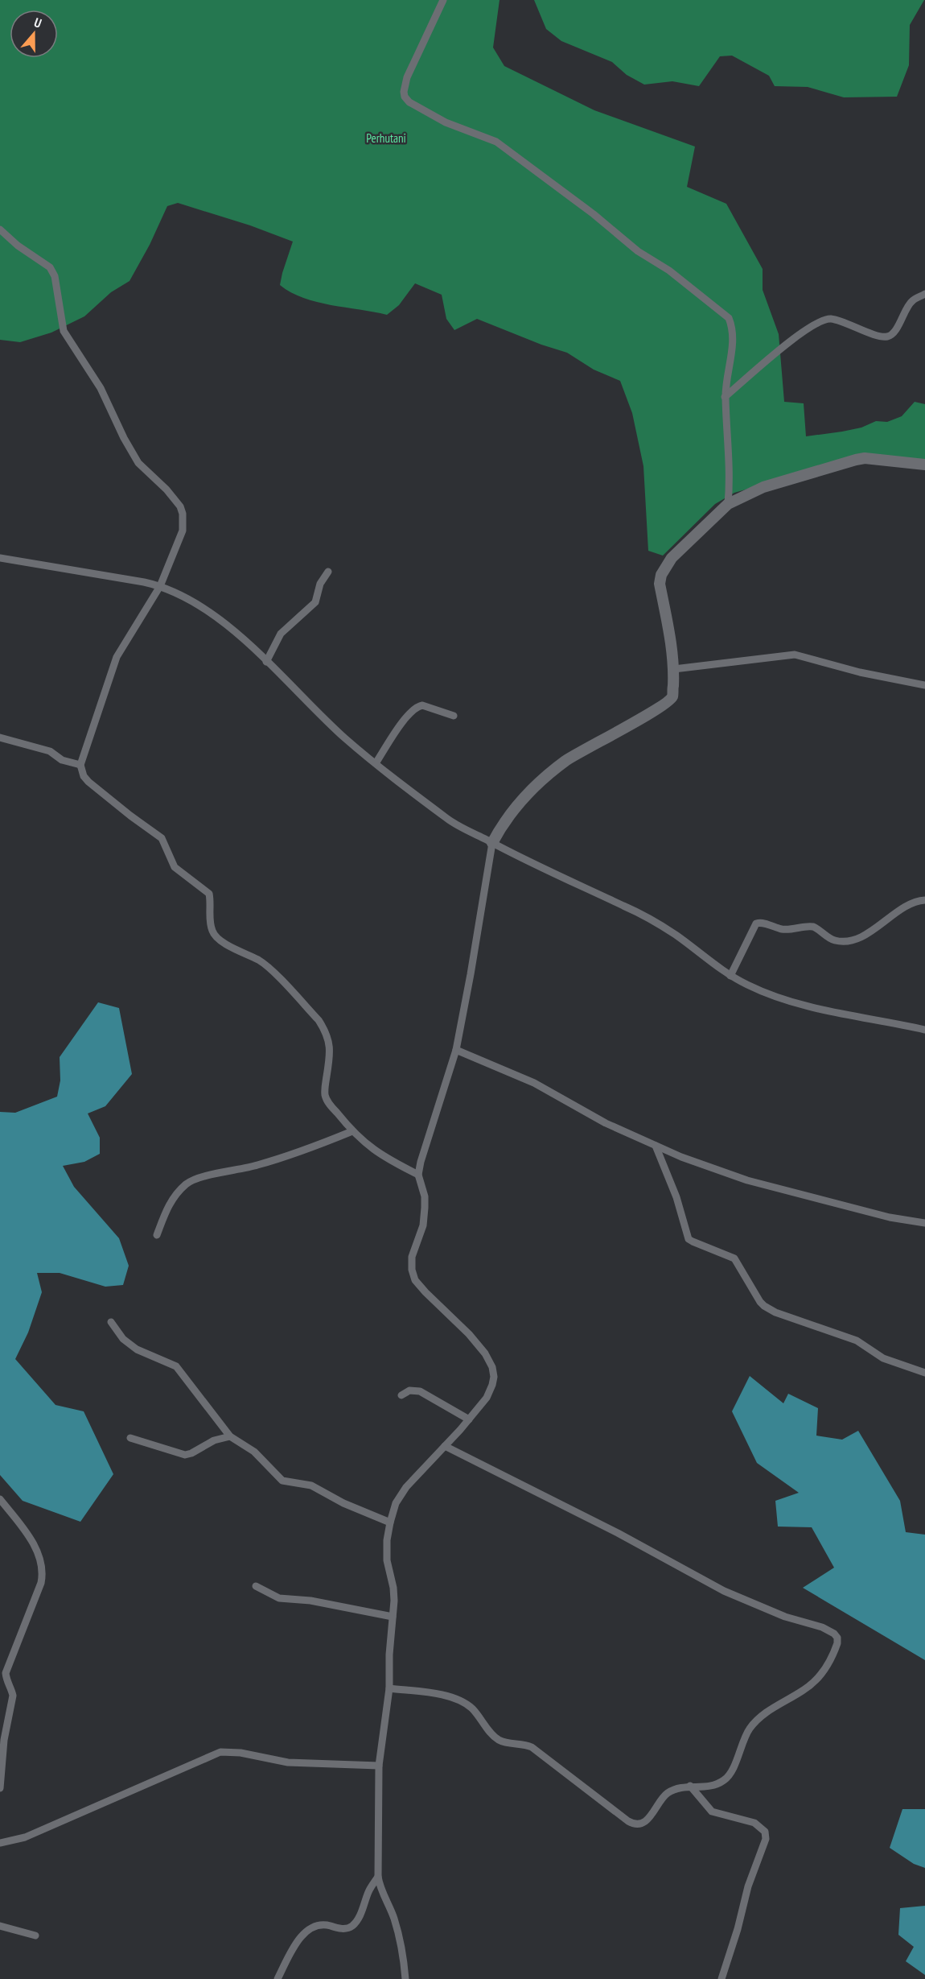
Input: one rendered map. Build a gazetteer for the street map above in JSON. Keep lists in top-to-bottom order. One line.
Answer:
{"parks":["Perhutani"],"north":"top"}
